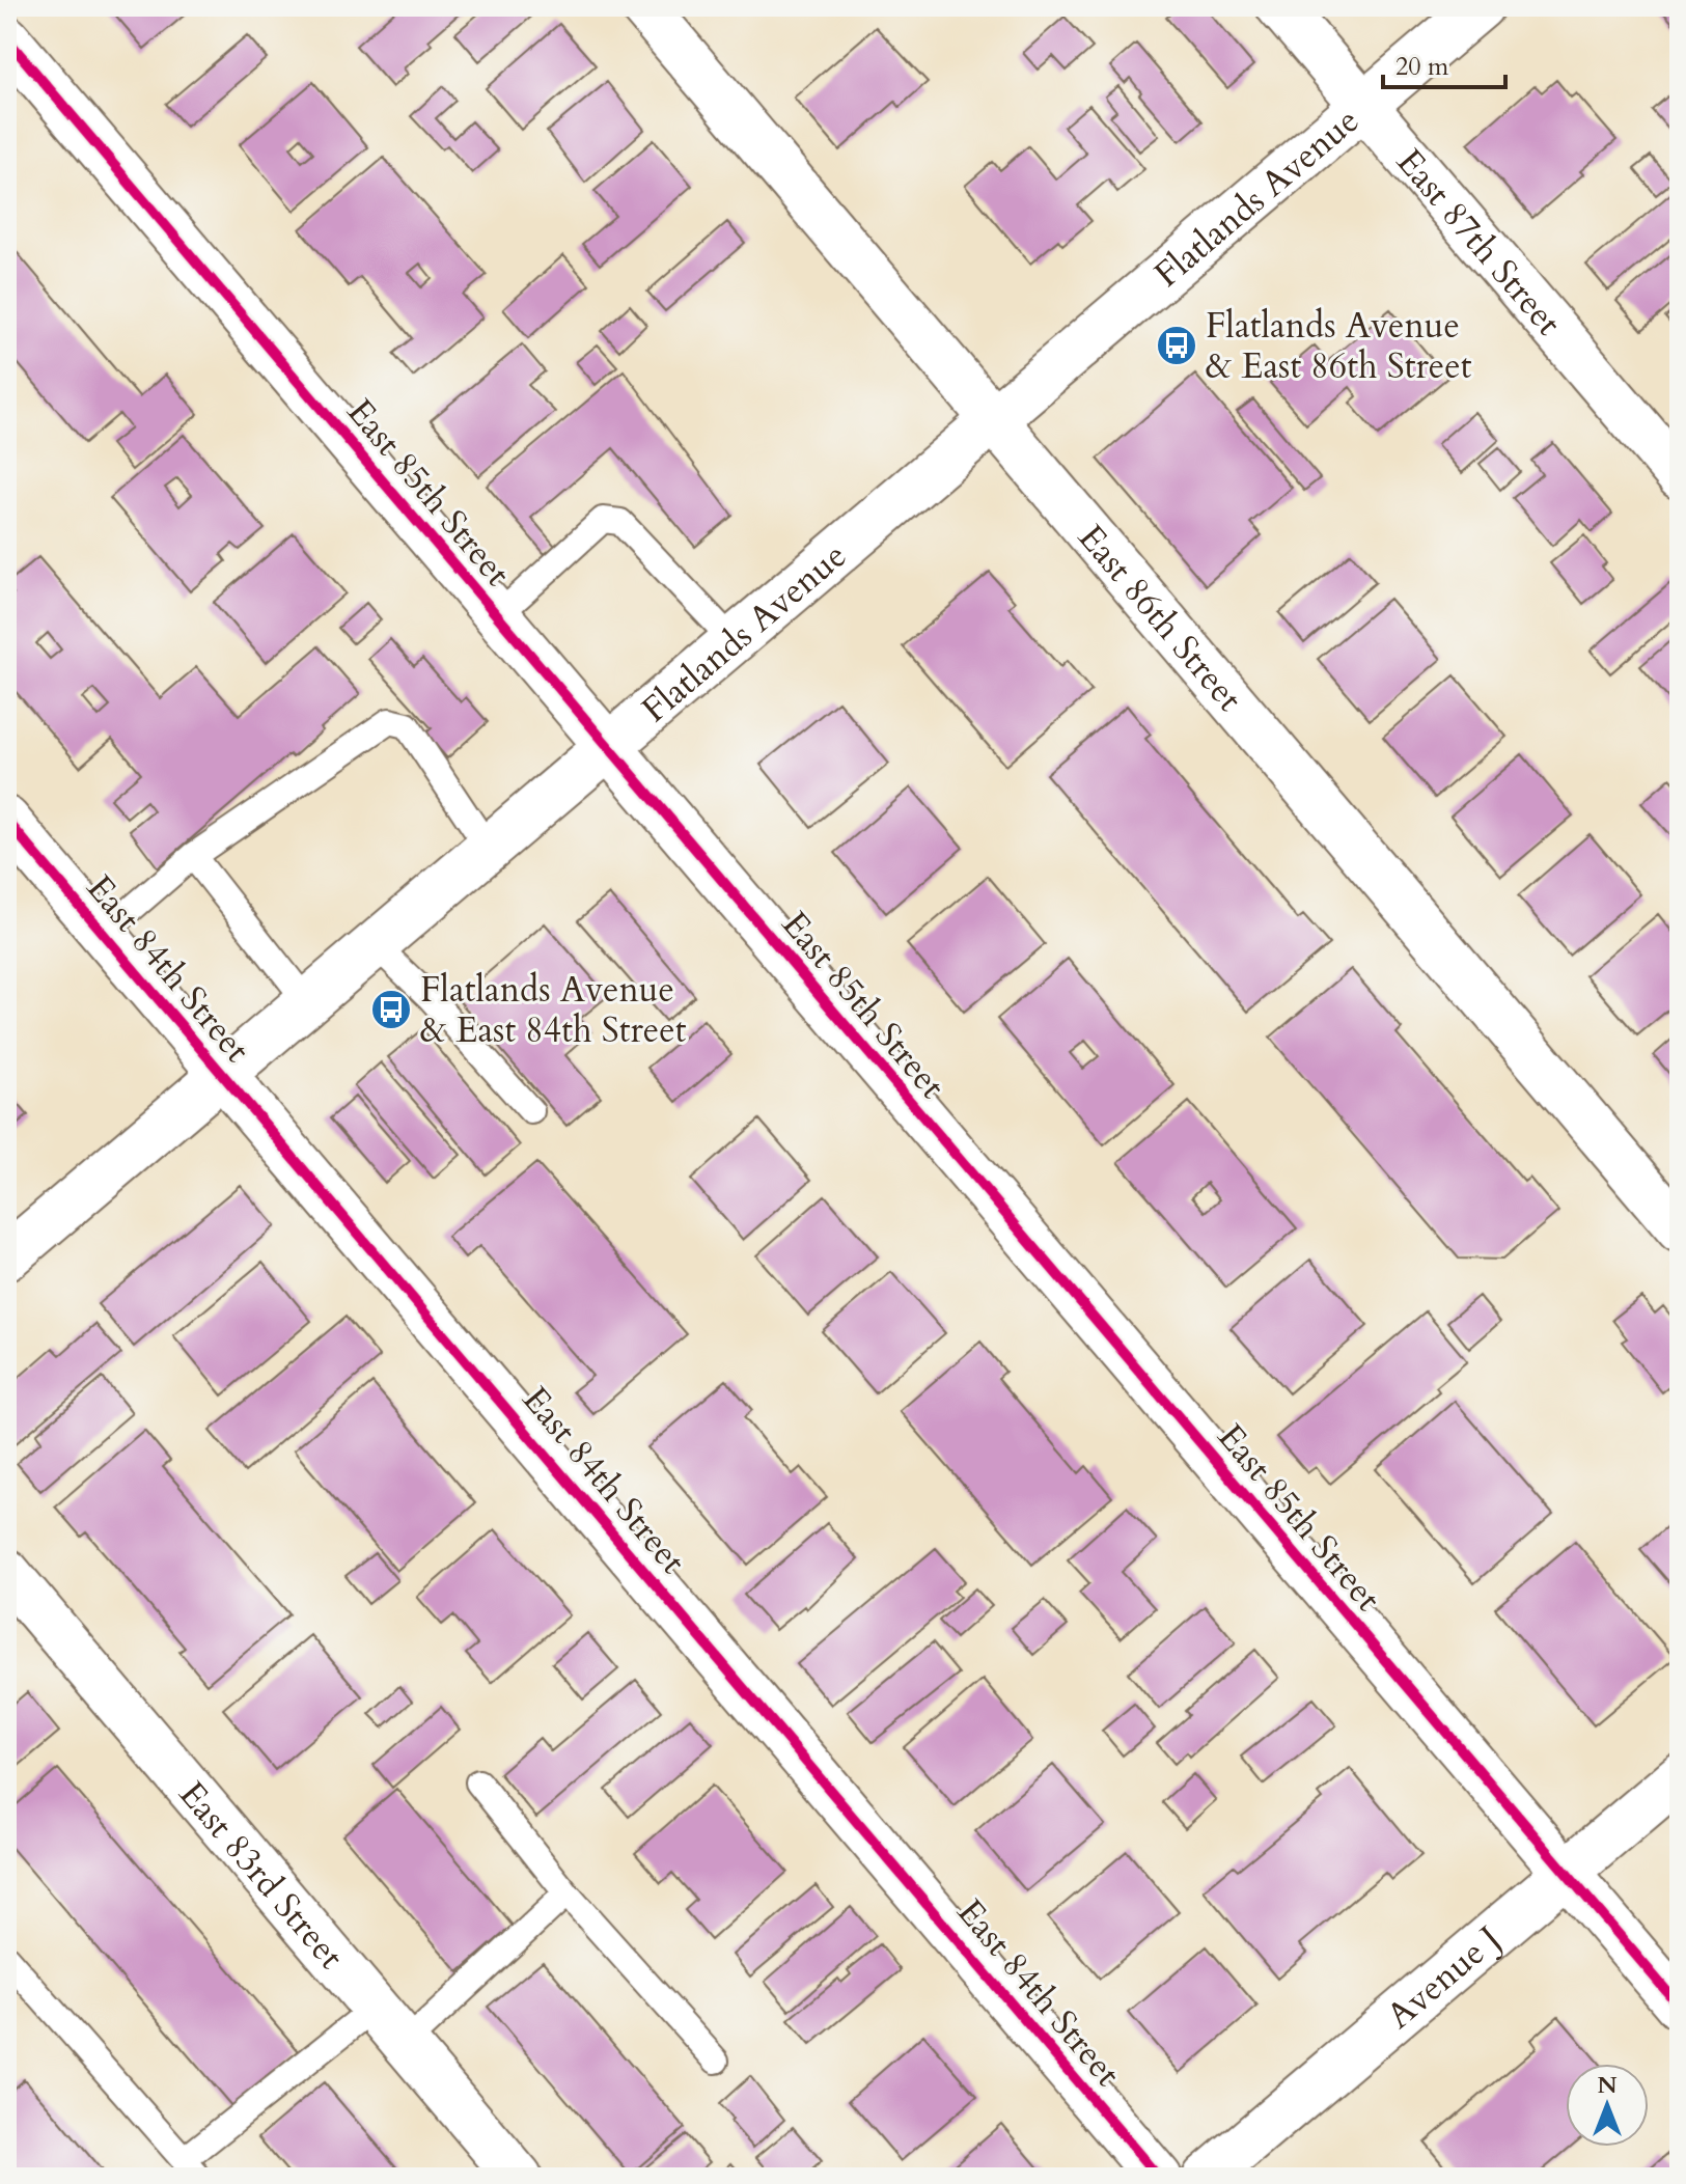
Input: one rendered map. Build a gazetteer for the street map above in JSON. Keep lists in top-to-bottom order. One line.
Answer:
{"streets":{"street":["Flatlands Avenue","East 87th Street","East 85th Street","East 86th Street","East 84th Street","East 83rd Street","Avenue J"]},"crossings":[["Flatlands Avenue","East 87th Street"],["Flatlands Avenue","East 85th Street"],["Flatlands Avenue","East 86th Street"],["Flatlands Avenue","East 84th Street"],["East 85th Street","Avenue J"]],"places":{"bus stop":["Flatlands Avenue & East 86th Street","Flatlands Avenue & East 84th Street"]},"scale_bar":"20 m","north":"top"}
